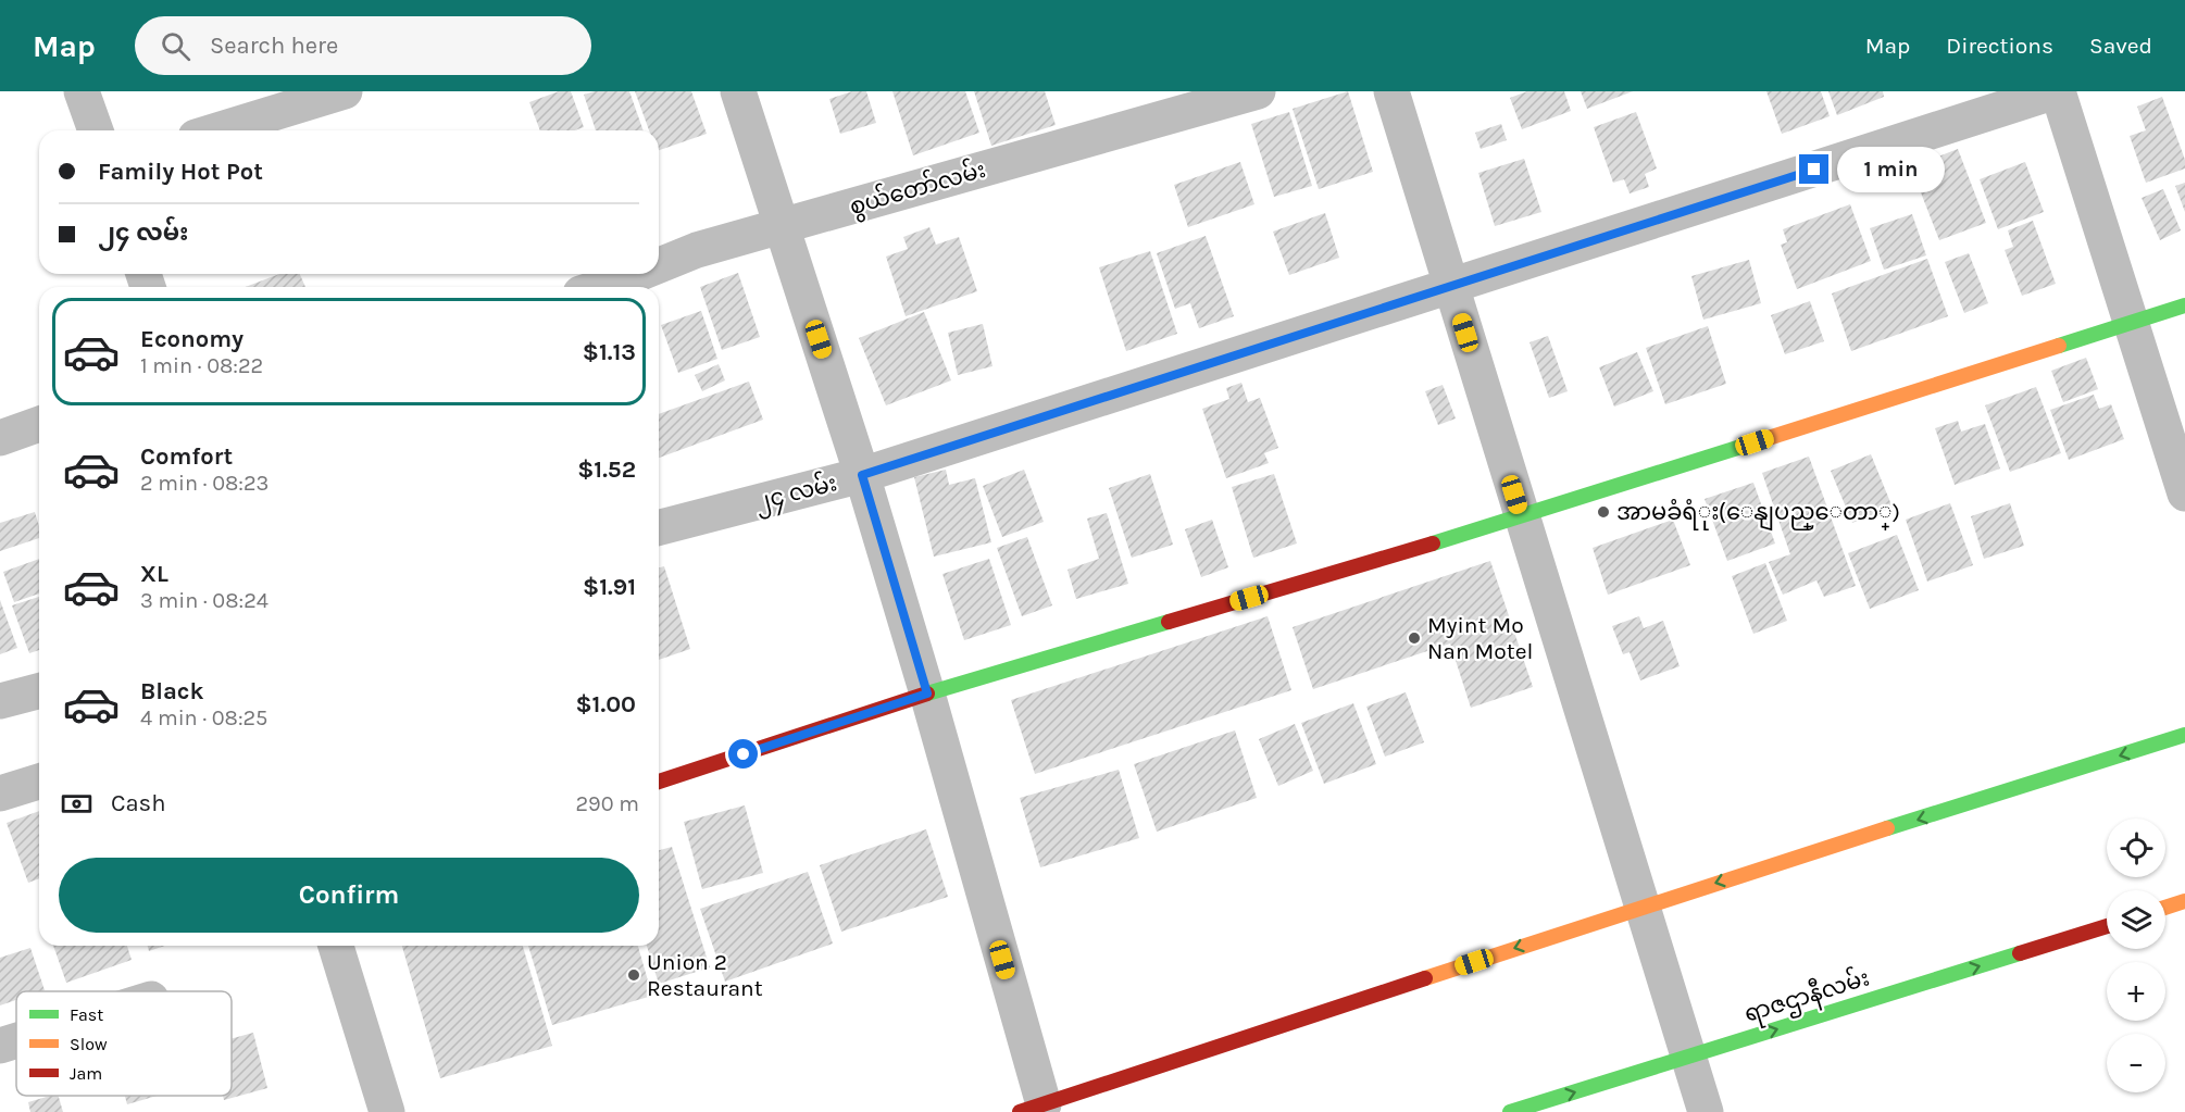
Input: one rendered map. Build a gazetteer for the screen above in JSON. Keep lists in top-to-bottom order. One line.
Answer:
{"streets":{"main road":["ရာဇဌာနီလမ်း"],"street":["စွယ်တော်လမ်း","၂၄ လမ်း"]},"one_way":["ရာဇဌာနီလမ်း"],"places":["အာမခံရံုး(ေနျပည္ေတာ္)","Myint Mo Nan Motel","Union 2 Restaurant"],"legend":["Fast","Slow","Jam"],"page":{"header":"Map","search":"Search here","nav":["Map","Directions","Saved"],"banner":["Family Hot Pot","၂၄ လမ်း"],"bubble":"1 min","list":[{"name":"Economy","note":"1 min · 08:22","value":"$1.13"},{"name":"Comfort","note":"2 min · 08:23","value":"$1.52"},{"name":"XL","note":"3 min · 08:24","value":"$1.91"},{"name":"Black","note":"4 min · 08:25","value":"$1.00"}],"pay":["Cash","290 m"],"map_buttons":["+","−"],"buttons":"Confirm"}}
